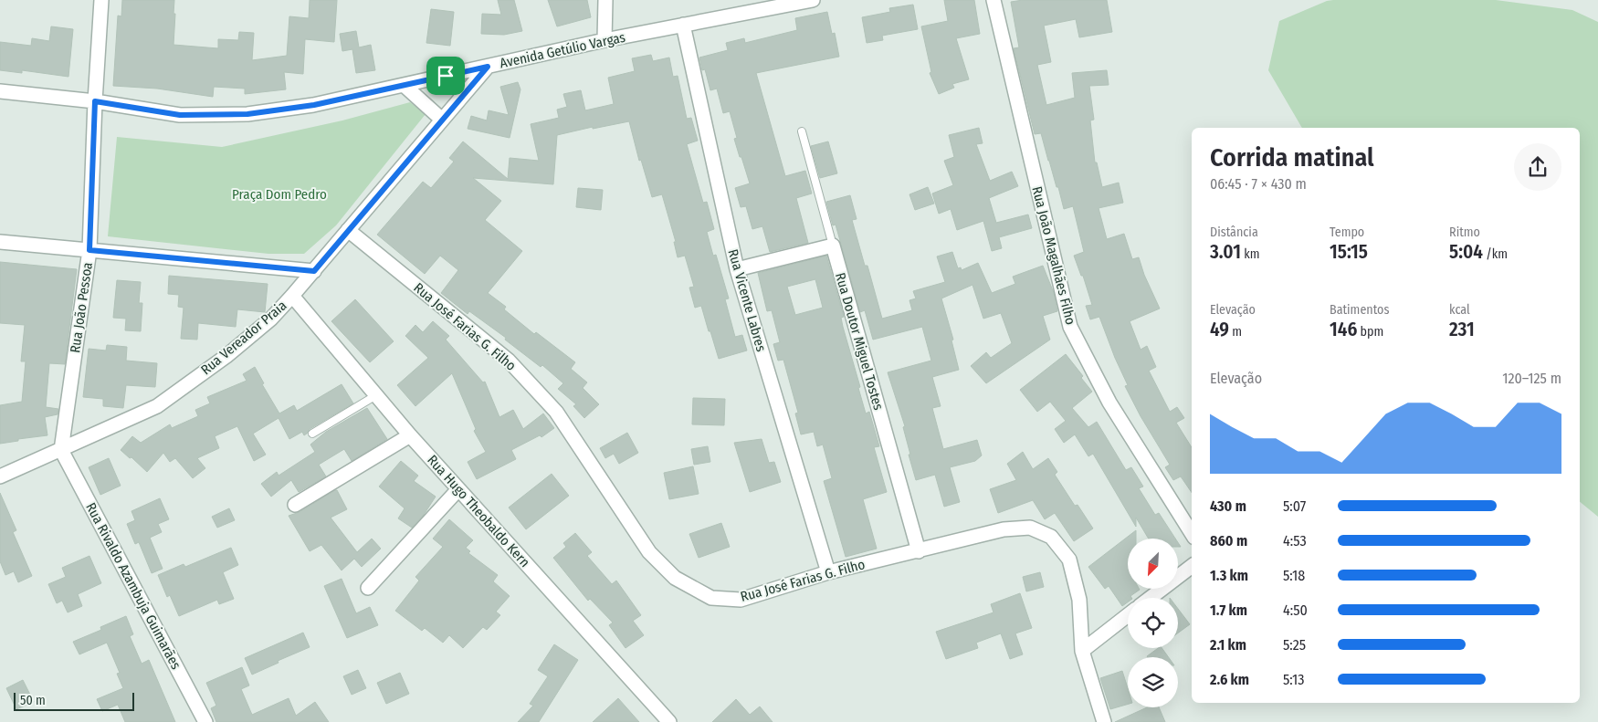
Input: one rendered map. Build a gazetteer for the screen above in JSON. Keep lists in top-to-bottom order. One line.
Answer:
{"streets":{"street":["Avenida Getúlio Vargas","Rua João Magalhães Filho","Rua Vicente Labres","Rua João Pessoa","Rua José Farias G. Filho","Rua Vereador Praia","Rua Doutor Miguel Tostes","Rua Hugo Theobaldo Kern","Rua Rivaldo Azambuja Guimarães"]},"crossings":[["Avenida Getúlio Vargas","Rua Vicente Labres"],["Avenida Getúlio Vargas","Rua João Pessoa"],["Avenida Getúlio Vargas","Rua Vereador Praia"],["Rua Vicente Labres","Rua José Farias G. Filho"],["Rua João Pessoa","Rua Vereador Praia"],["Rua João Pessoa","Rua Rivaldo Azambuja Guimarães"],["Rua José Farias G. Filho","Rua Vereador Praia"],["Rua José Farias G. Filho","Rua Doutor Miguel Tostes"],["Rua Vereador Praia","Rua Hugo Theobaldo Kern"],["Rua Vereador Praia","Rua Rivaldo Azambuja Guimarães"]],"parks":["Praça Dom Pedro"],"scale_bar":"50 m","north":"bottom left","page":{"heading":["Corrida matinal","06:45 · 7 × 430 m"],"stats":[["Distância","3.01 km"],["Tempo","15:15"],["Ritmo","5:04 /km"],["Elevação","49 m"],["Batimentos","146 bpm"],["kcal","231"]],"chart":["Elevação","120–125 m"],"list":[{"name":"430 m","note":"5:07"},{"name":"860 m","note":"4:53"},{"name":"1.3 km","note":"5:18"},{"name":"1.7 km","note":"4:50"},{"name":"2.1 km","note":"5:25"},{"name":"2.6 km","note":"5:13"}],"scale":"50 m"}}
